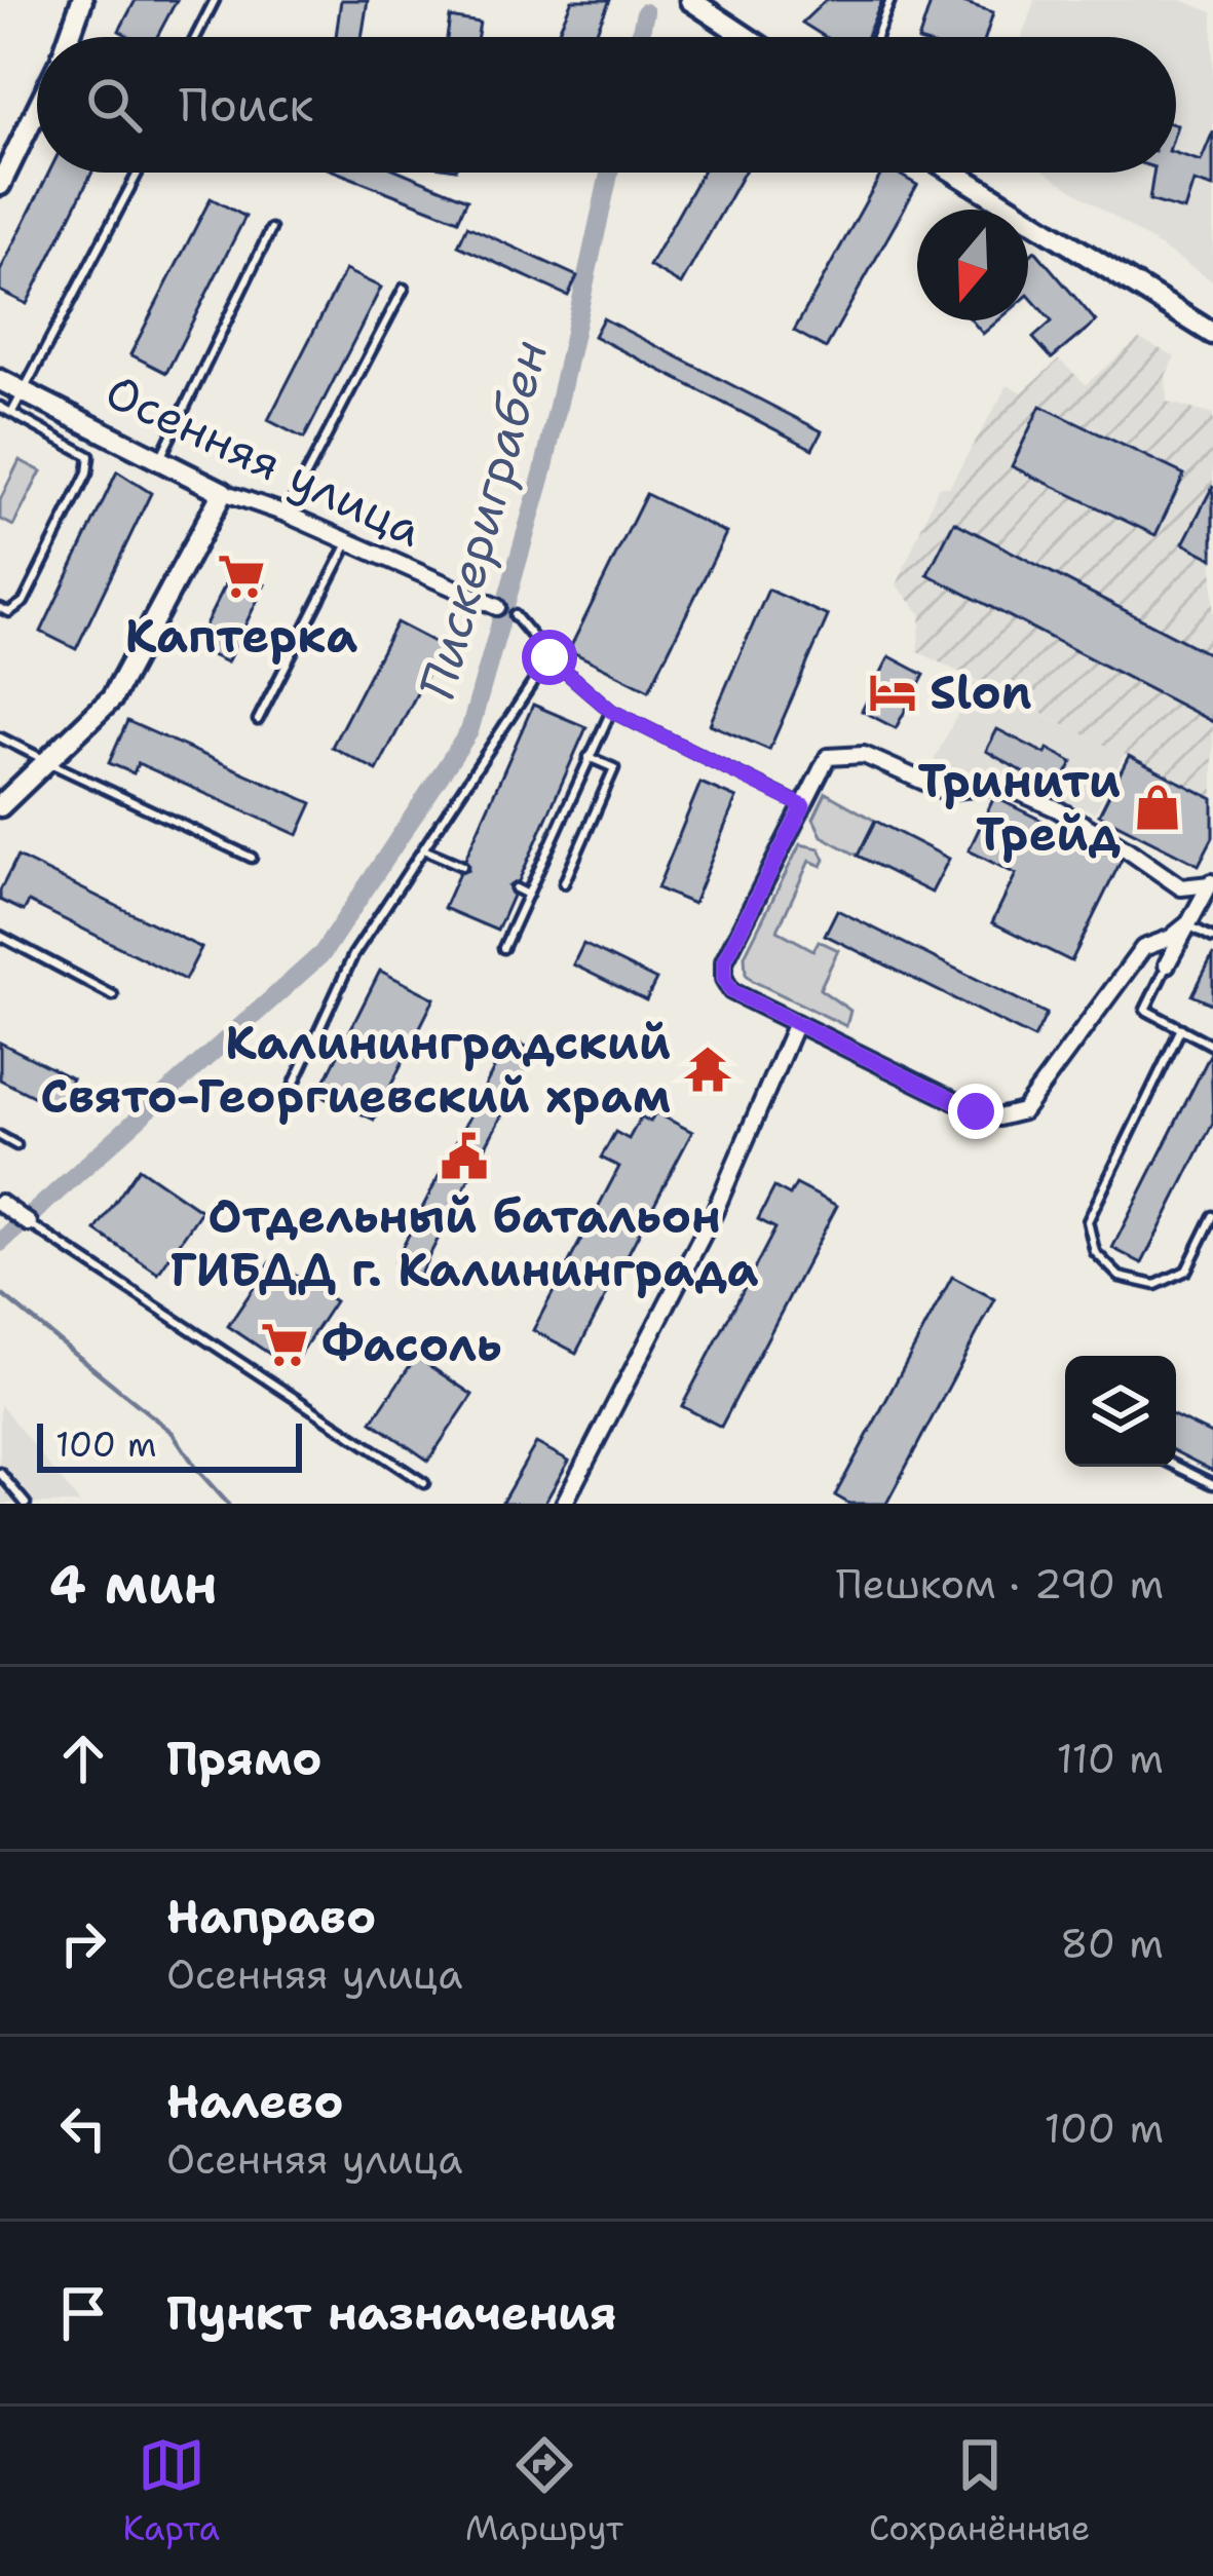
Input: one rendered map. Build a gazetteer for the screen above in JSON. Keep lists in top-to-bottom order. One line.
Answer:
{"streets":{"street":["Осенняя улица"]},"water":["Пискериграбен"],"places":{"supermarket":["Каптерка","Фасоль"],"hotel":["Slon"],"shop":["Тринити Трейд"],"temple":["Калининградский Свято-Георгиевский храм"],"public building":["Отдельный батальон ГИБДД г. Калининграда"]},"scale_bar":"100 m","north":"bottom","page":{"search":"Поиск","scale":"100 m","heading":["4 мин","Пешком · 290 m"],"list":[["Прямо","110 m"],["Направо","Осенняя улица","80 m"],["Налево","Осенняя улица","100 m"],"Пункт назначения"],"nav":["Карта","Маршрут","Сохранённые"]}}
